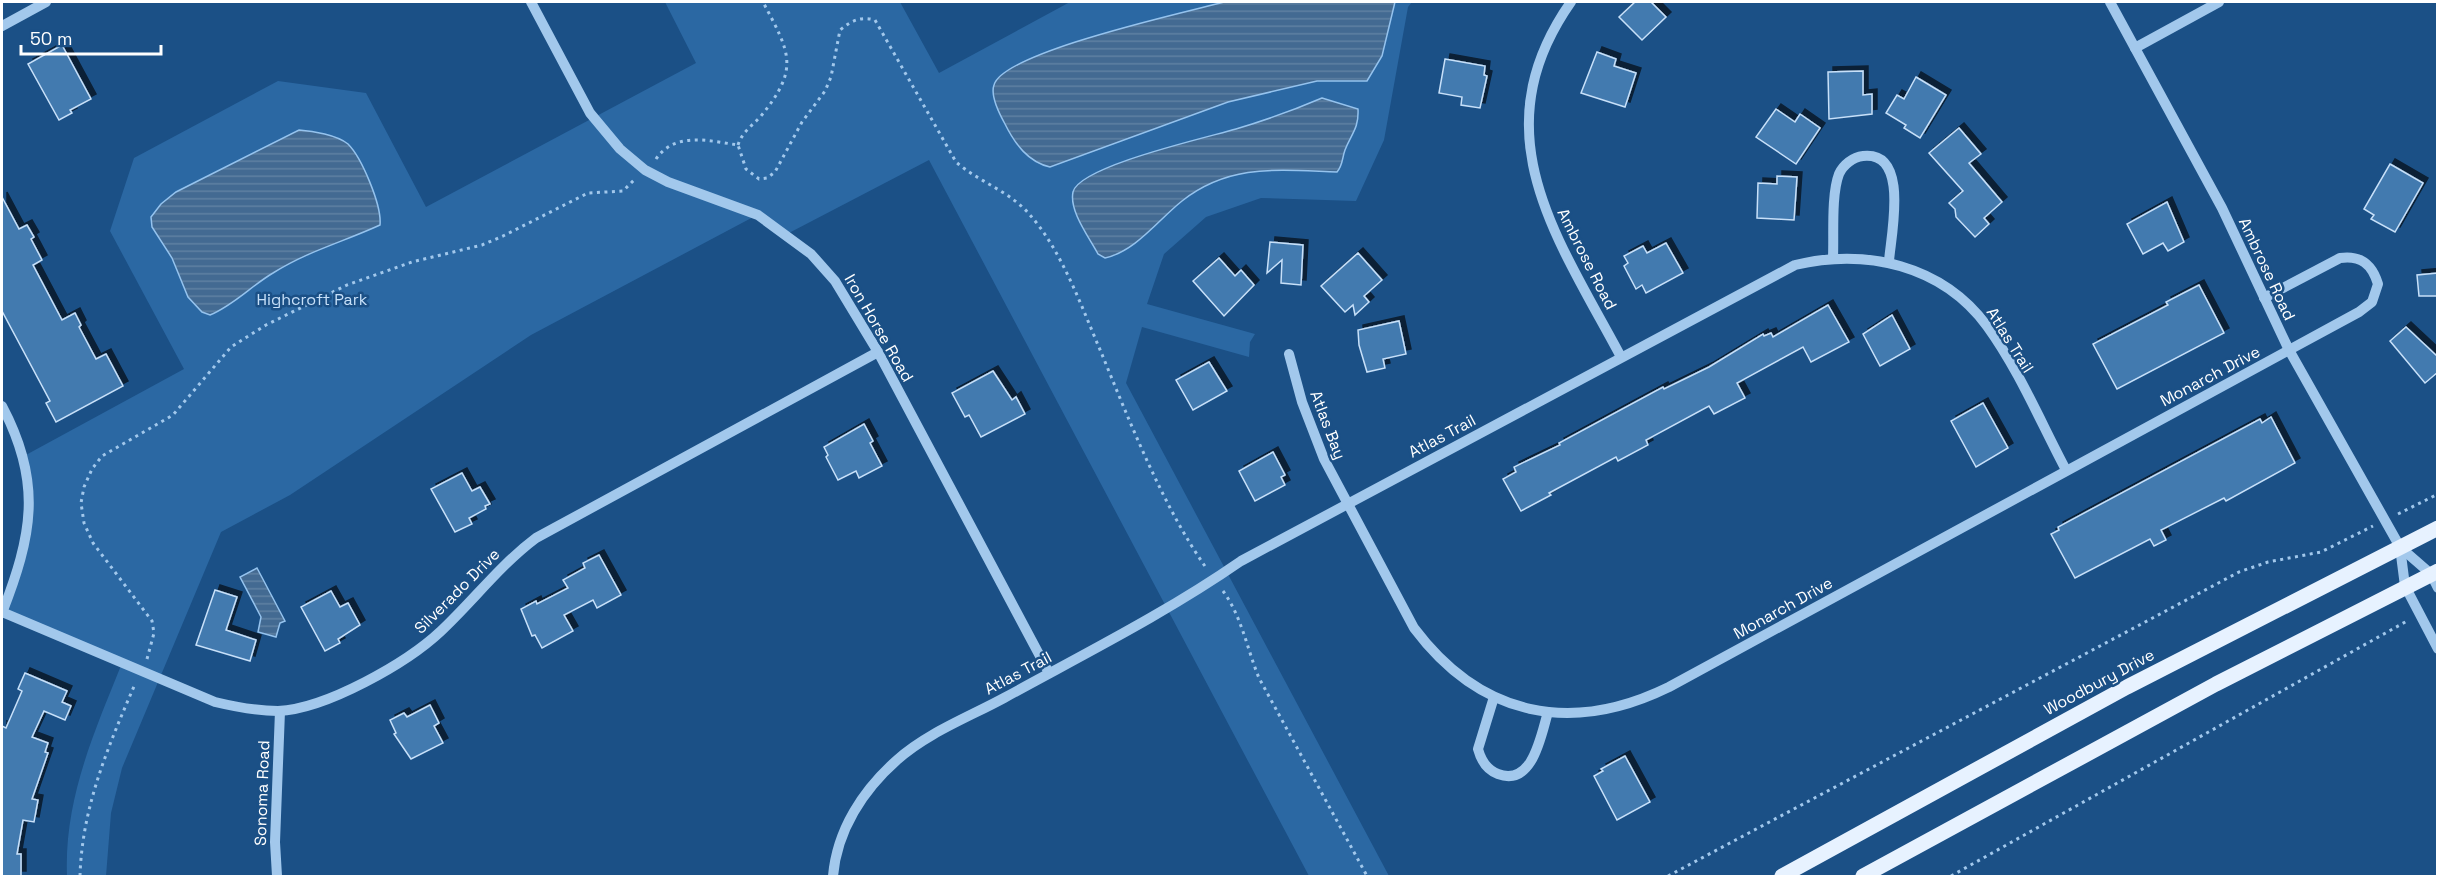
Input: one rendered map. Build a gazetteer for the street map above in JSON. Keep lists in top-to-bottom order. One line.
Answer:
{"streets":{"main road":["Woodbury Drive"],"street":["Ambrose Road","Iron Horse Road","Atlas Trail","Monarch Drive","Atlas Bay","Silverado Drive","Sonoma Road"]},"crossings":[["Ambrose Road","Atlas Trail"],["Ambrose Road","Monarch Drive"],["Ambrose Road","Woodbury Drive"],["Iron Horse Road","Atlas Trail"],["Iron Horse Road","Silverado Drive"],["Atlas Trail","Monarch Drive"],["Atlas Trail","Atlas Bay"],["Monarch Drive","Atlas Bay"],["Silverado Drive","Sonoma Road"]],"parks":["Highcroft Park"],"scale_bar":"50 m"}
